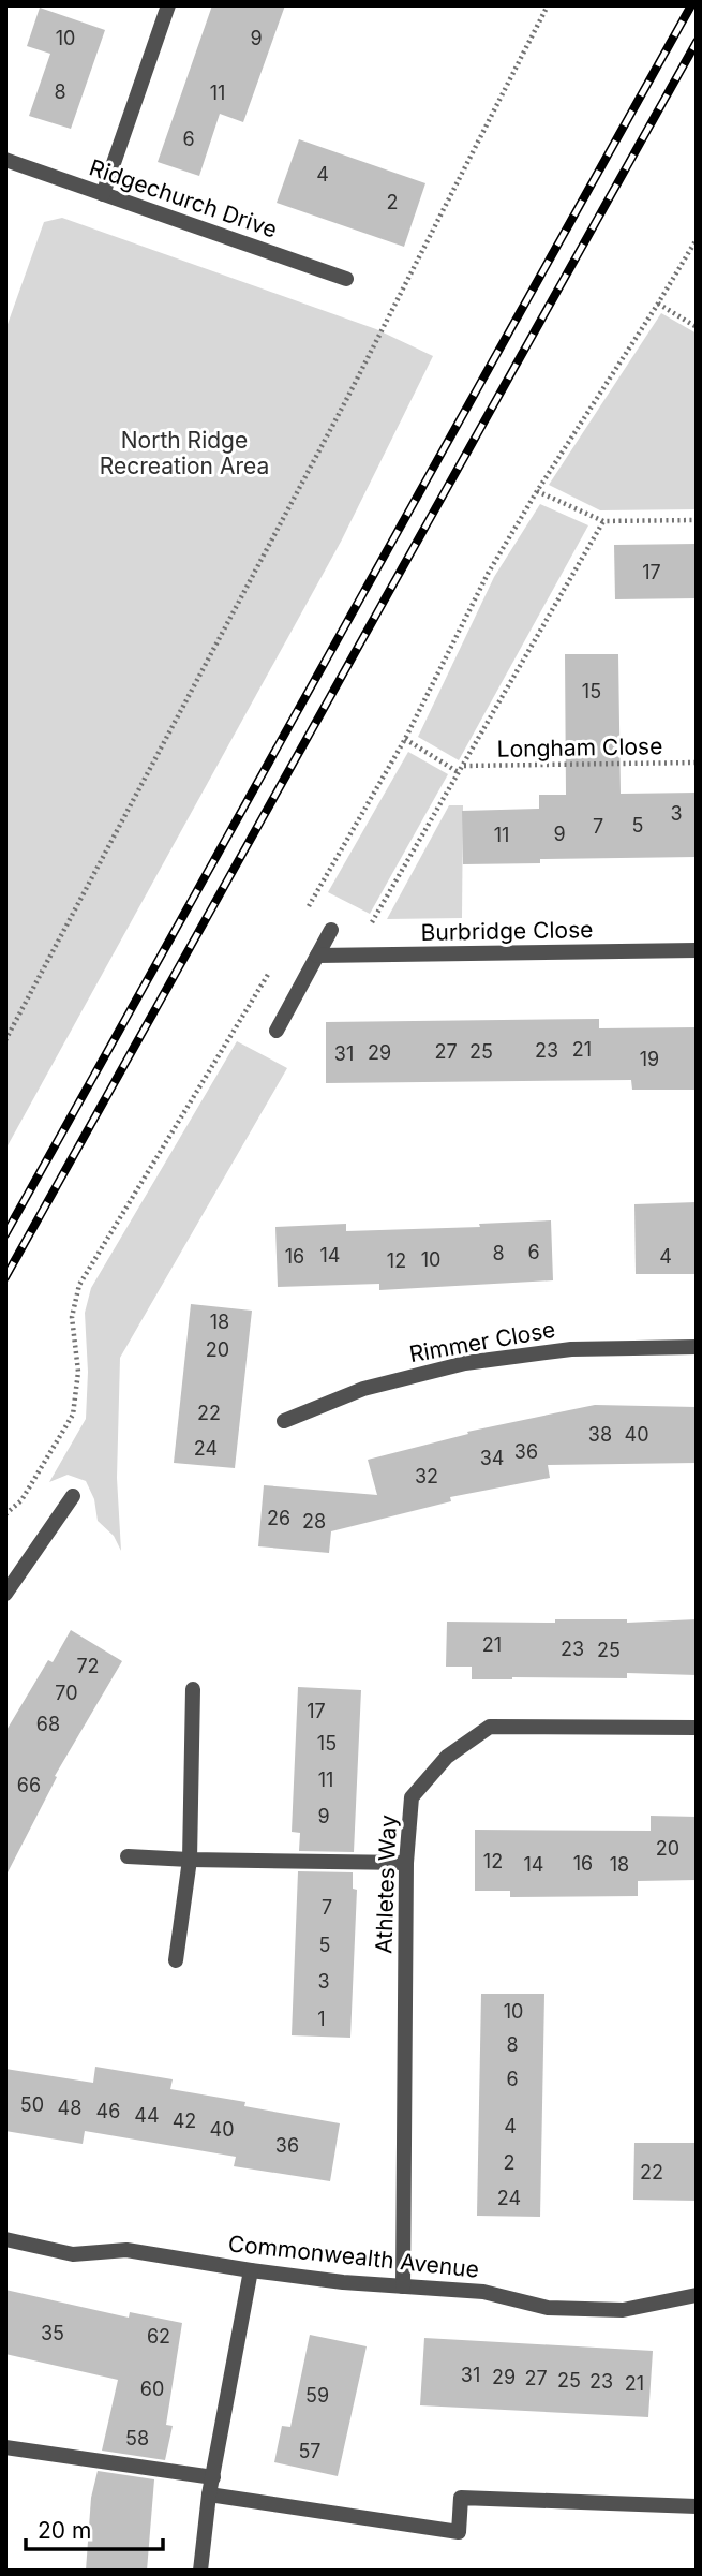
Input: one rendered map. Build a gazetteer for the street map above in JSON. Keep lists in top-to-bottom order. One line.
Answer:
{"streets":{"street":["Ridgechurch Drive","Burbridge Close","Rimmer Close","Athletes Way","Commonwealth Avenue"],"path":["Longham Close"]},"crossings":[["Athletes Way","Commonwealth Avenue"]],"parks":["North Ridge Recreation Area"],"house_numbers":["10","9","8","11","6","4","2","17","15","3","5","7","9","11","21","23","27","25","29","31","19","6","8","14","16","4","10","12","18","20","22","38","40","24","36","34","32","26","28","21","23","25","72","70","17","68","15","11","66","9","20","12","16","14","18","7","5","3","10","1","8","6","50","48","46","44","42","4","40","36","2","22","24","35","62","31","29","27","25","23","21","60","59","58","57"],"scale_bar":"20 m"}
